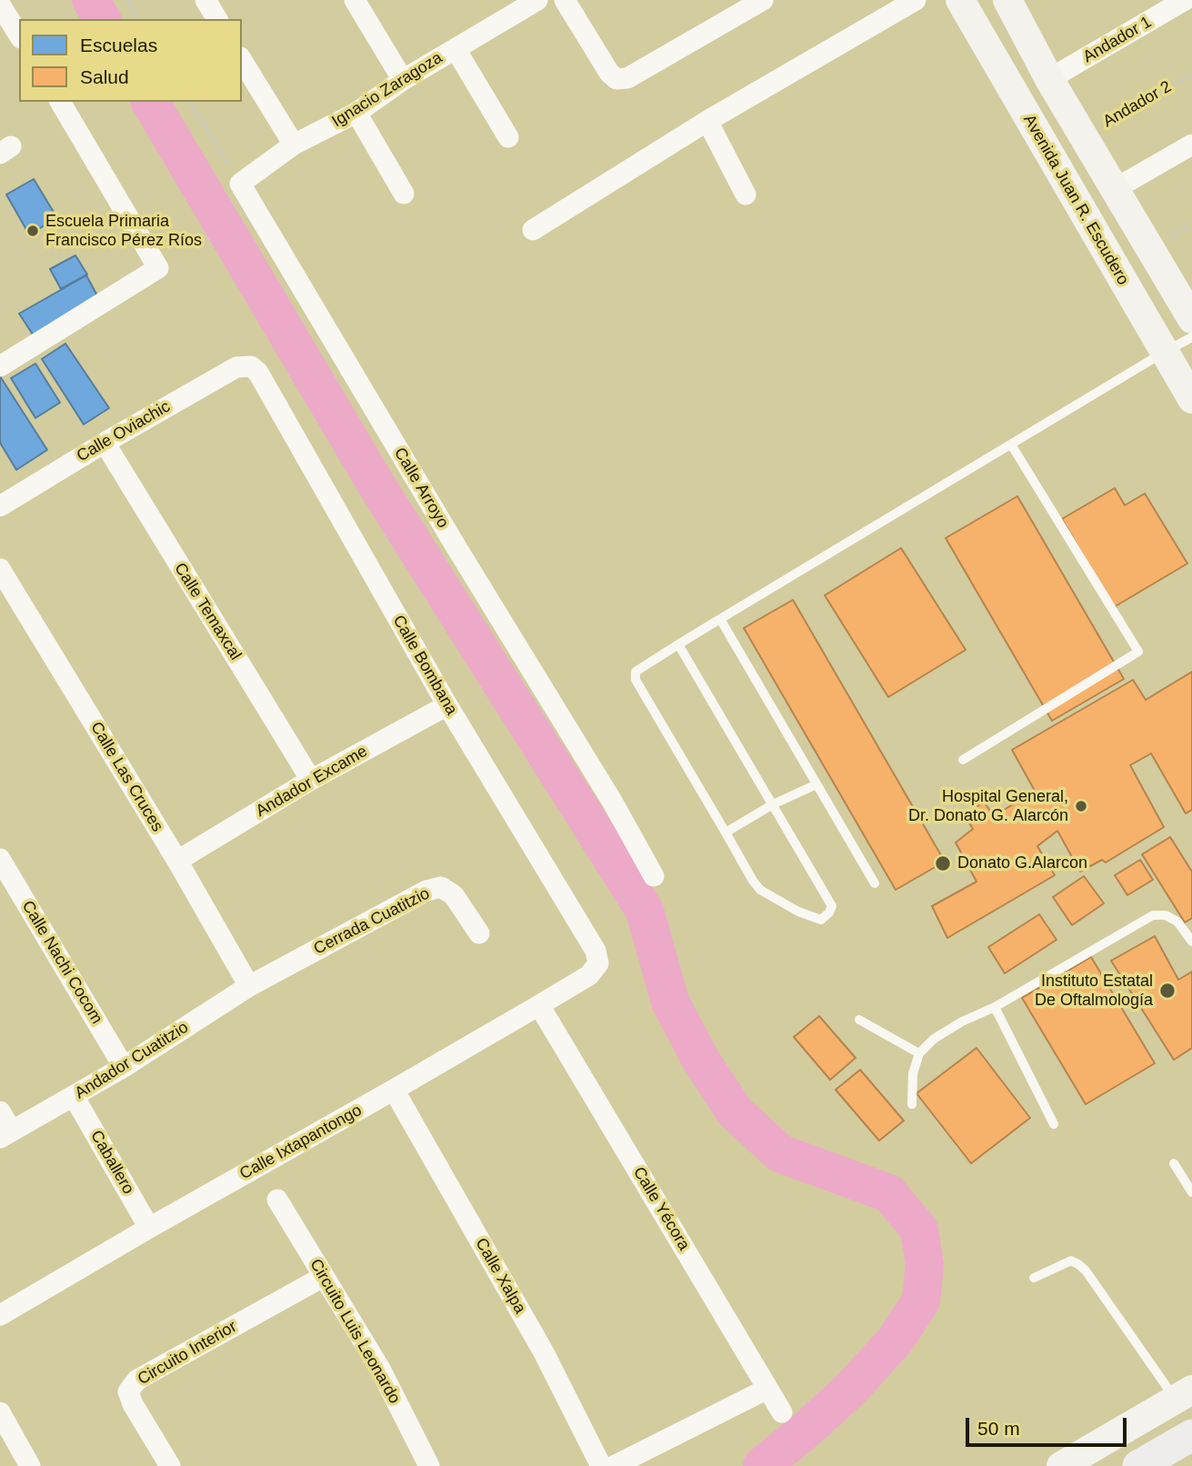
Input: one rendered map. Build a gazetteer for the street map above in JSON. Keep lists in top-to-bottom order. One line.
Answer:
{"streets":{"main road":["Avenida Juan R. Escudero"],"street":["Andador 1","Ignacio Zaragoza","Calle Oviachic","Calle Arroyo","Calle Temaxcal","Calle Bombana","Calle Las Cruces","Andador Excame","Cerrada Cuatitzio","Calle Nachi Cocom","Andador Cuatitzio","Calle Ixtapantongo","Caballero","Calle Yécora","Calle Xalpa","Circuito Luis Leonardo","Circuito Interior"],"path":["Andador 2"]},"crossings":[["Ignacio Zaragoza","Calle Arroyo"],["Calle Oviachic","Calle Temaxcal"],["Calle Oviachic","Calle Bombana"],["Calle Temaxcal","Andador Excame"],["Calle Bombana","Andador Excame"],["Calle Bombana","Calle Ixtapantongo"],["Calle Las Cruces","Andador Excame"],["Calle Las Cruces","Cerrada Cuatitzio"],["Calle Las Cruces","Andador Cuatitzio"],["Cerrada Cuatitzio","Andador Cuatitzio"],["Calle Nachi Cocom","Andador Cuatitzio"],["Andador Cuatitzio","Caballero"],["Calle Ixtapantongo","Caballero"],["Calle Ixtapantongo","Calle Yécora"],["Calle Ixtapantongo","Calle Xalpa"],["Circuito Luis Leonardo","Circuito Interior"]],"places":["Escuela Primaria Francisco Pérez Ríos","Hospital General, Dr. Donato G. Alarcón","Donato G.Alarcon","Instituto Estatal De Oftalmología"],"legend":["Escuelas","Salud"],"scale_bar":"50 m"}
